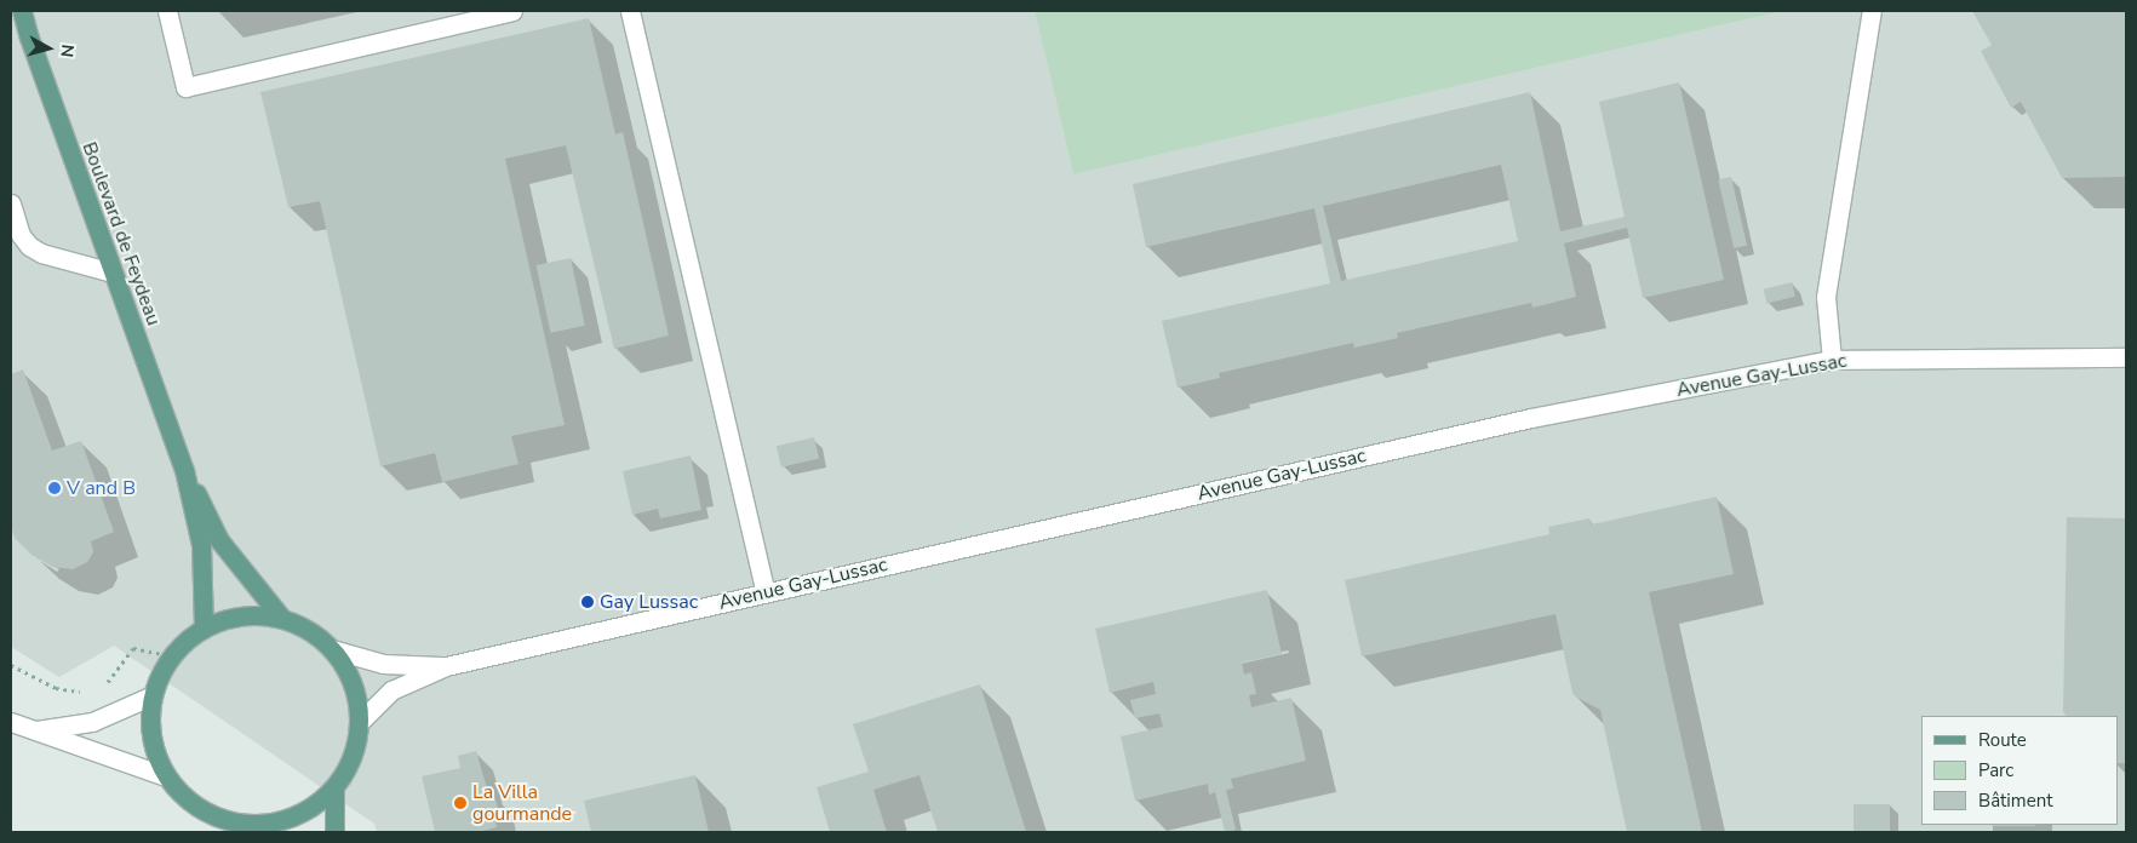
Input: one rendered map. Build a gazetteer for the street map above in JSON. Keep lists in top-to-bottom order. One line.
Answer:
{"streets":{"main road":["Boulevard de Feydeau"],"street":["Avenue Gay-Lussac"]},"crossings":[["Boulevard de Feydeau","Avenue Gay-Lussac"]],"places":["V and B","Gay Lussac","La Villa gourmande"],"legend":["Route","Parc","Bâtiment"],"north":"right"}
